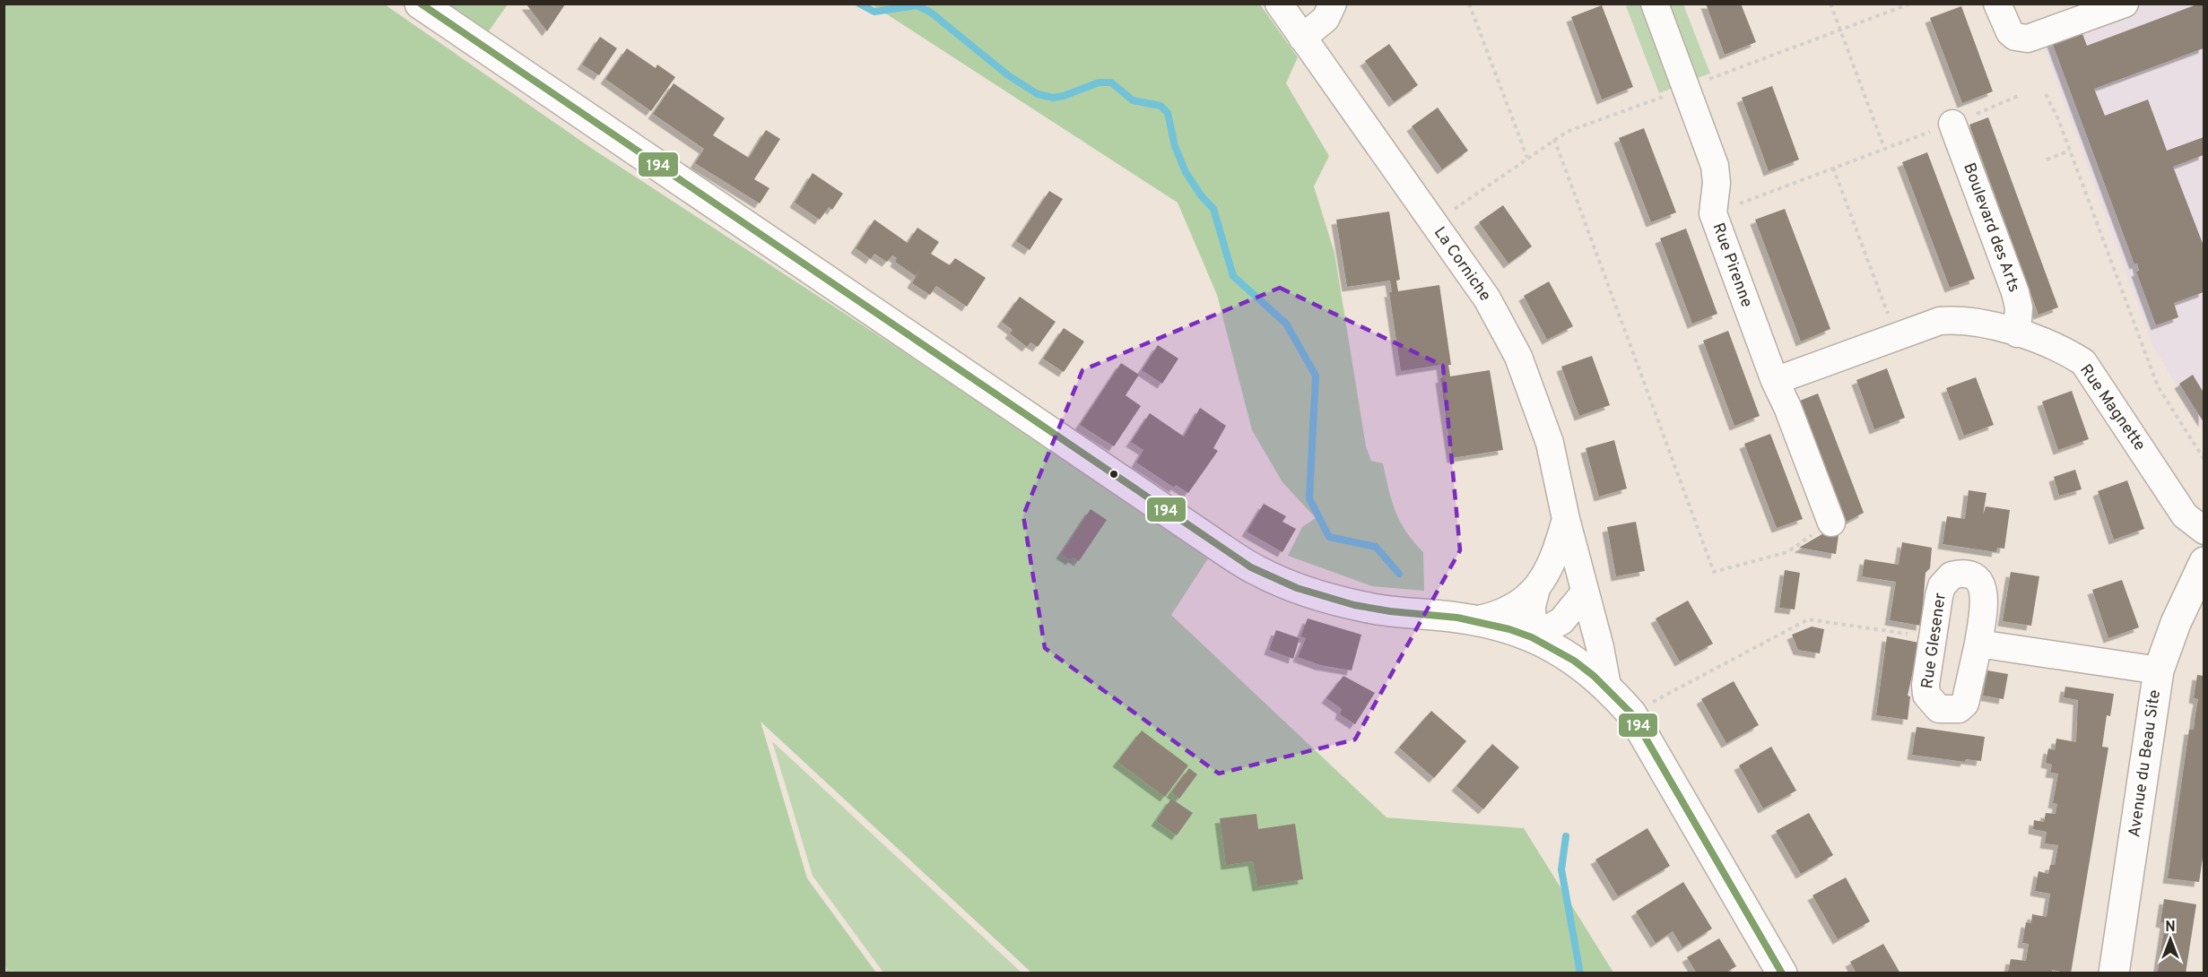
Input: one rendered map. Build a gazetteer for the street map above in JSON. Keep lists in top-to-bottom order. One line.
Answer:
{"streets":{"main road":["Avenue du Beau Site"],"street":["Boulevard des Arts","La Corniche","Rue Pirenne","Rue Magnette","Rue Glesener"]},"crossings":[["Boulevard des Arts","Rue Magnette"],["Rue Pirenne","Rue Magnette"]],"lines":["transit line 194"],"north":"top"}
